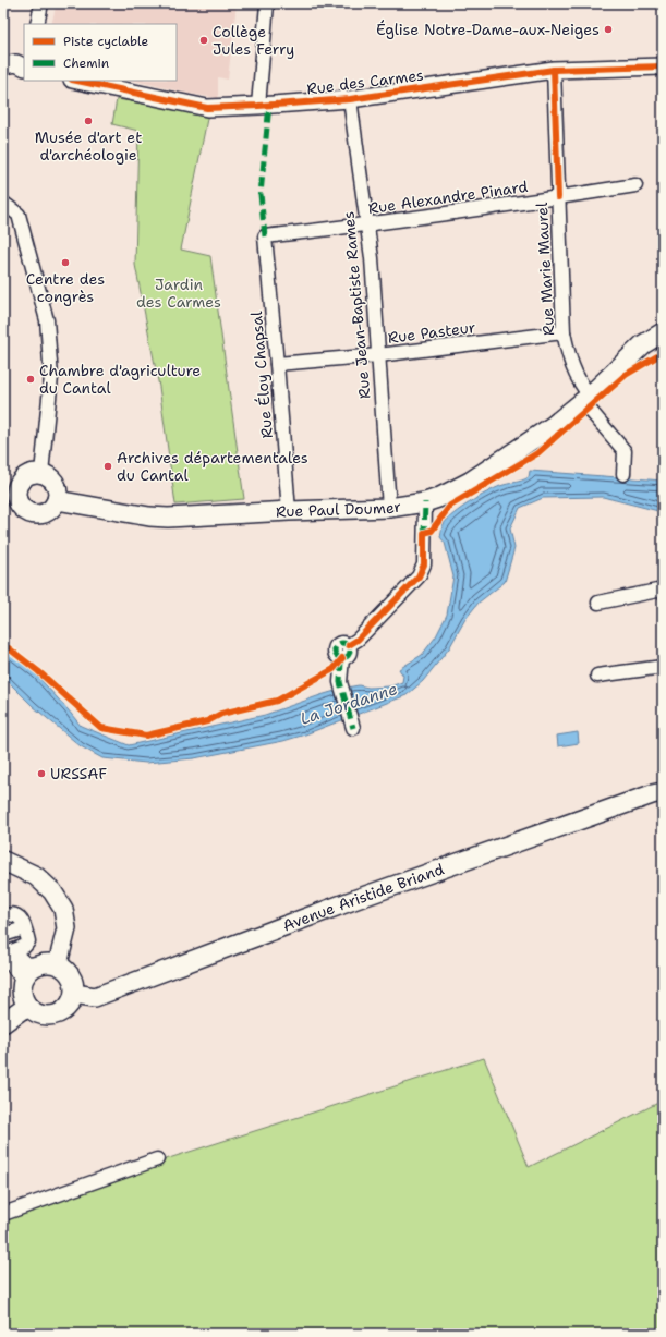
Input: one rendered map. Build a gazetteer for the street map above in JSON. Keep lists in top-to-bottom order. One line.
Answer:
{"streets":{"main road":["Rue Paul Doumer","Avenue Aristide Briand"],"street":["Rue des Carmes","Rue Alexandre Pinard","Rue Marie Maurel","Rue Jean-Baptiste Rames","Rue Pasteur","Rue Éloy Chapsal"]},"crossings":[["Rue des Carmes","Rue Marie Maurel"],["Rue des Carmes","Rue Jean-Baptiste Rames"],["Rue Alexandre Pinard","Rue Marie Maurel"],["Rue Alexandre Pinard","Rue Jean-Baptiste Rames"],["Rue Alexandre Pinard","Rue Éloy Chapsal"],["Rue Marie Maurel","Rue Pasteur"],["Rue Marie Maurel","Rue Paul Doumer"],["Rue Jean-Baptiste Rames","Rue Pasteur"],["Rue Jean-Baptiste Rames","Rue Paul Doumer"],["Rue Pasteur","Rue Éloy Chapsal"],["Rue Éloy Chapsal","Rue Paul Doumer"]],"water":["La Jordanne"],"parks":["Jardin des Carmes"],"places":["Église Notre-Dame-aux-Neiges","Collège Jules Ferry","Musée d'art et d'archéologie","Centre des congrès","Chambre d'agriculture du Cantal","Archives départementales du Cantal","URSSAF"],"legend":["Piste cyclable","Chemin"]}
